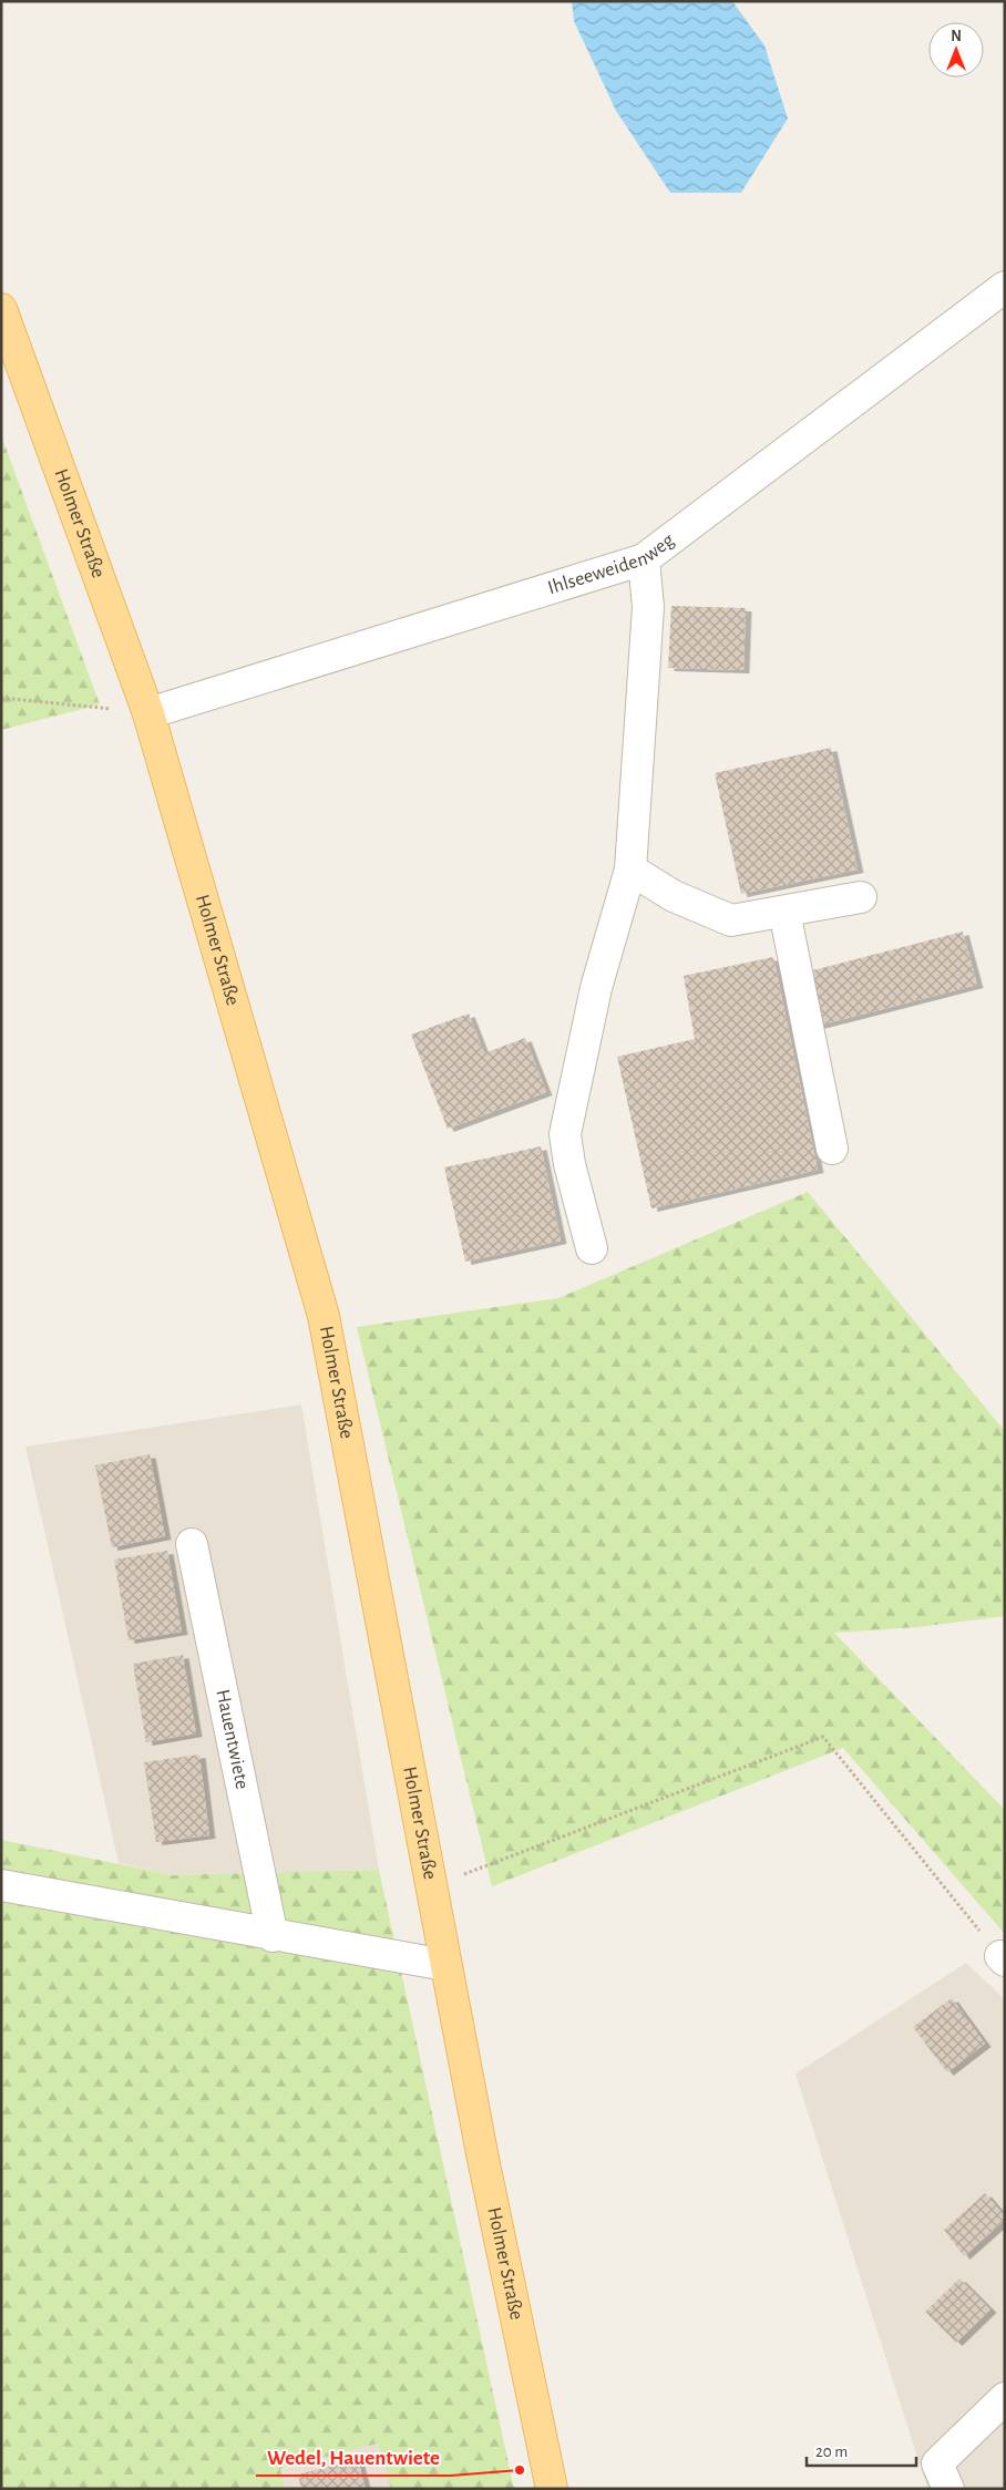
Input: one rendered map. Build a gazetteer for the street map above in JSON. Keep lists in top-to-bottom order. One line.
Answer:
{"streets":{"main road":["Holmer Straße"],"street":["Ihlseeweidenweg","Hauentwiete"]},"crossings":[["Holmer Straße","Ihlseeweidenweg"]],"places":["Wedel, Hauentwiete"],"scale_bar":"20 m","north":"top"}
